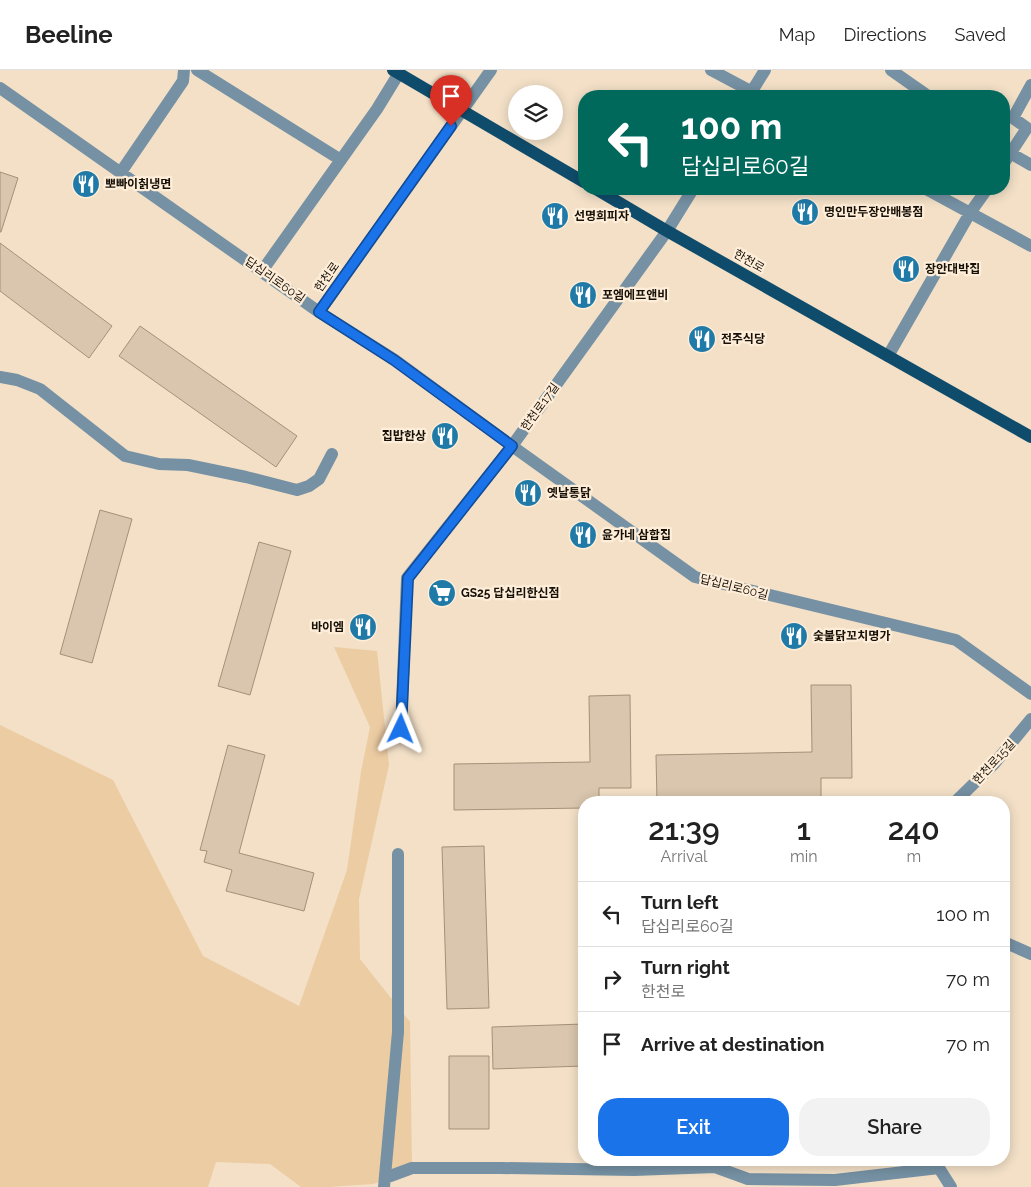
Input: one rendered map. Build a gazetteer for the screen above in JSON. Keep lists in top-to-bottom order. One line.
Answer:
{"streets":{"main road":["한천로"],"street":["답십리로60길","한천로17길","한천로15길"]},"crossings":[["한천로","답십리로60길"],["한천로","한천로17길"],["답십리로60길","한천로17길"]],"places":{"restaurant":["뽀빠이칡냉면","명인만두장안배봉점","선명희피자","장안대박집","포엠에프앤비","전주식당","집밥한상","옛날통닭","윤가네 삼합집","바이엠","숯불닭꼬치명가"],"supermarket":["GS25 답십리한신점"]},"page":{"header":"Beeline","nav":["Map","Directions","Saved"],"turn":["100 m","답십리로60길"],"eta":["21:39","Arrival","1","min","240","m"],"list":[{"name":"Turn left","note":"답십리로60길","value":"100 m"},{"name":"Turn right","note":"한천로","value":"70 m"},{"name":"Arrive at destination","value":"70 m"}],"buttons":["Exit","Share"]}}
